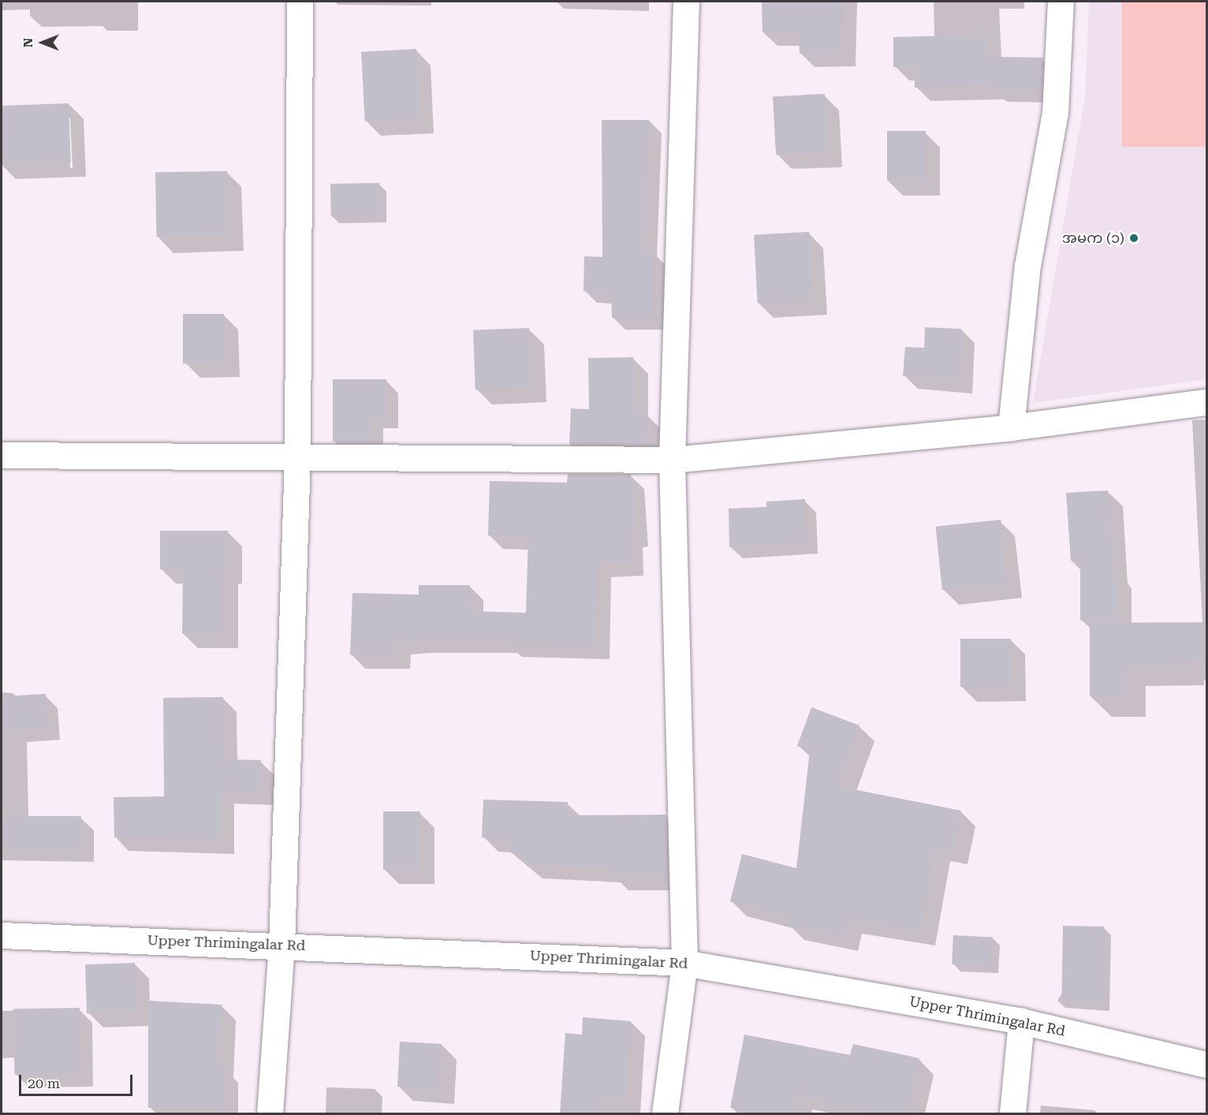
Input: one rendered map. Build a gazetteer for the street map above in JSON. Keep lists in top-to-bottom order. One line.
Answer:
{"streets":{"street":["Upper Thrimingalar Rd"]},"places":["အမက (၁)"],"scale_bar":"20 m","north":"left"}
